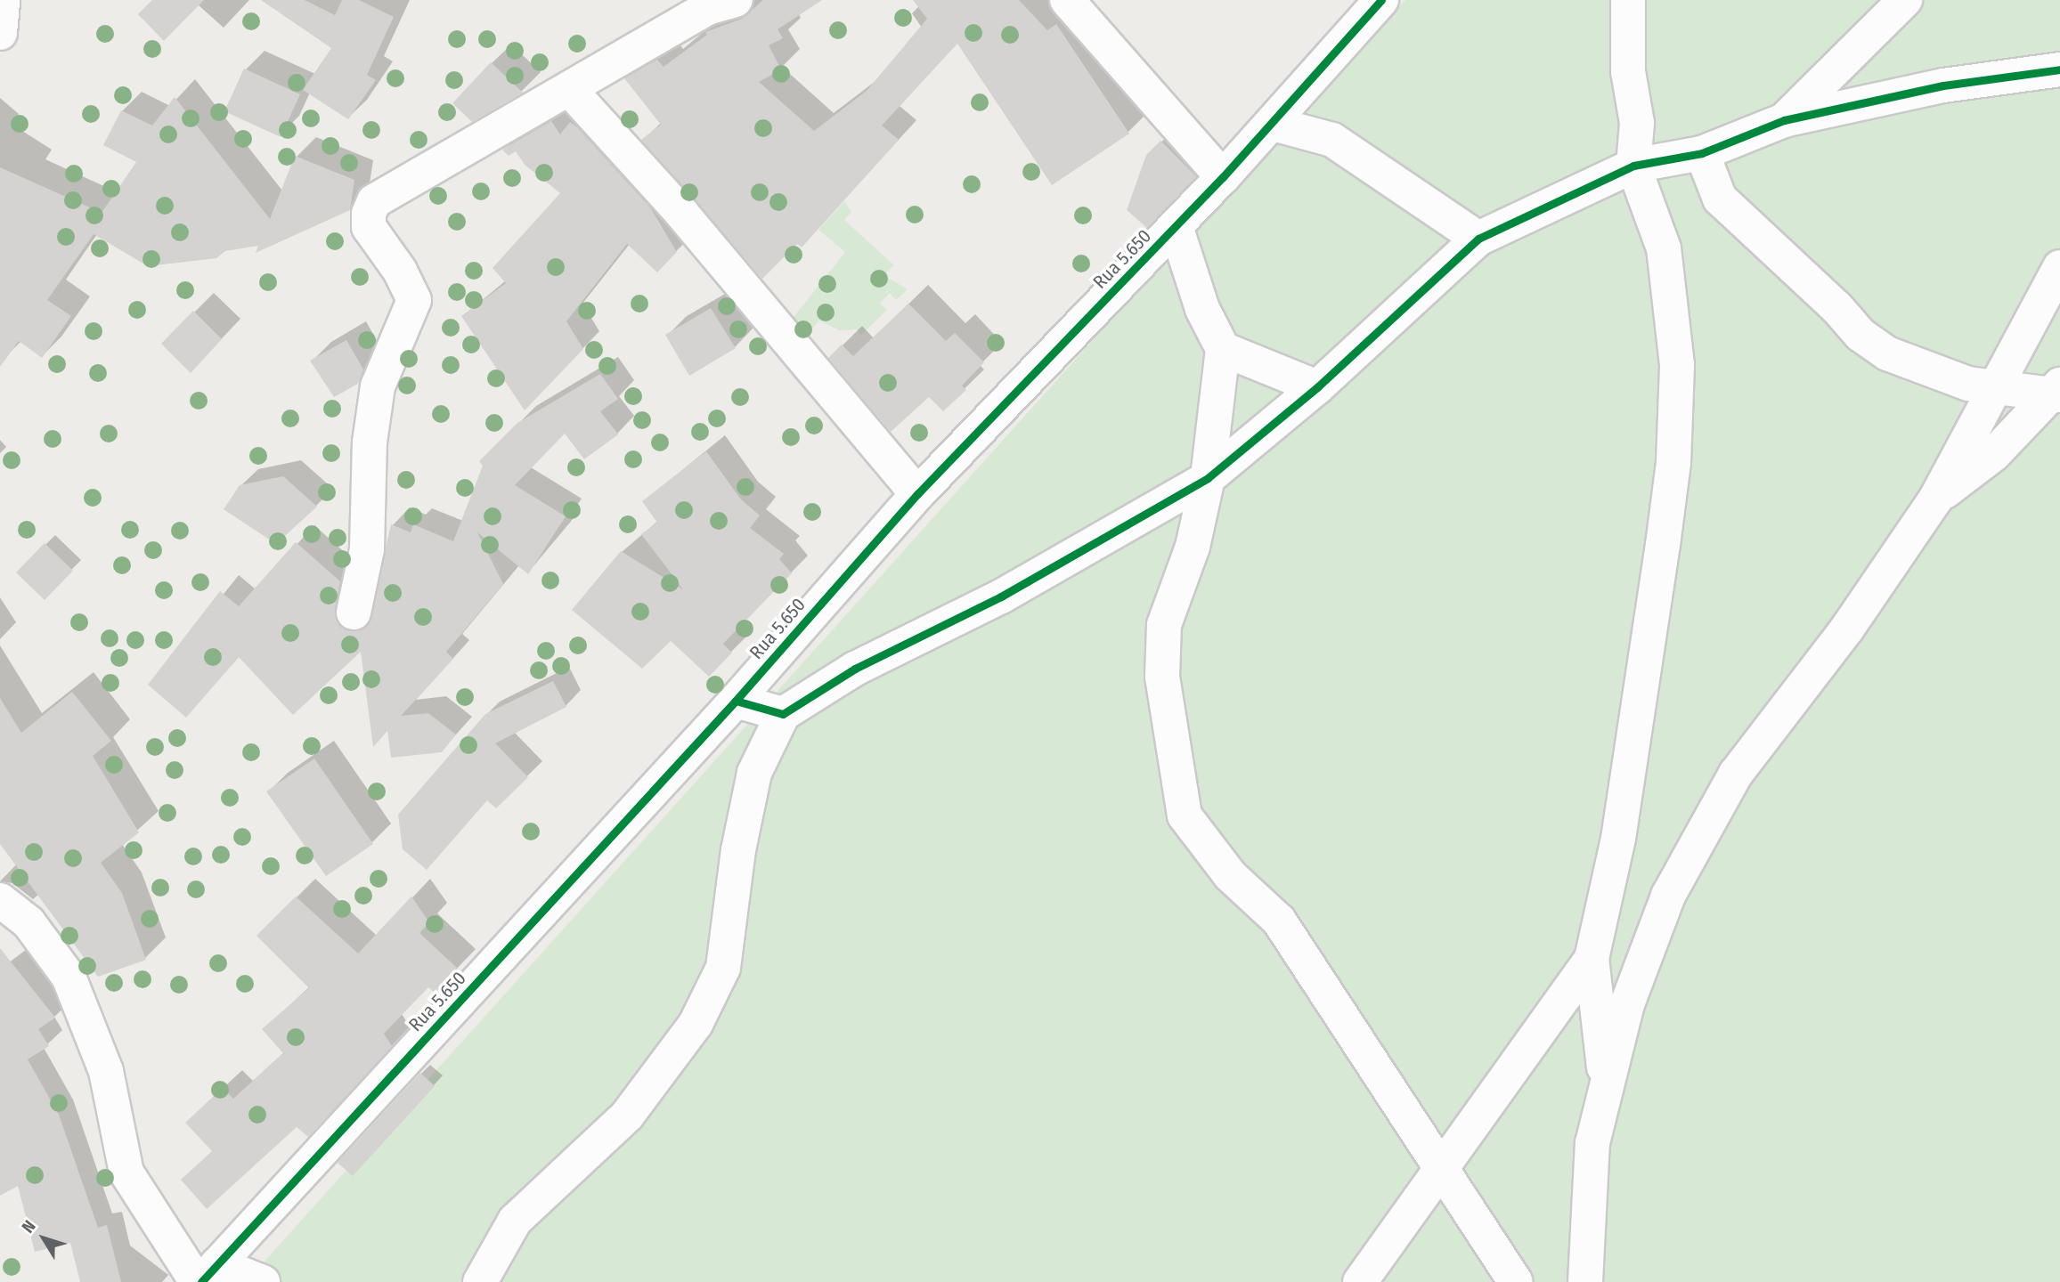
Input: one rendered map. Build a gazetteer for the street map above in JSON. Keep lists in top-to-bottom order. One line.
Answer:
{"streets":{"street":["Rua 5.650"]},"north":"top left"}
